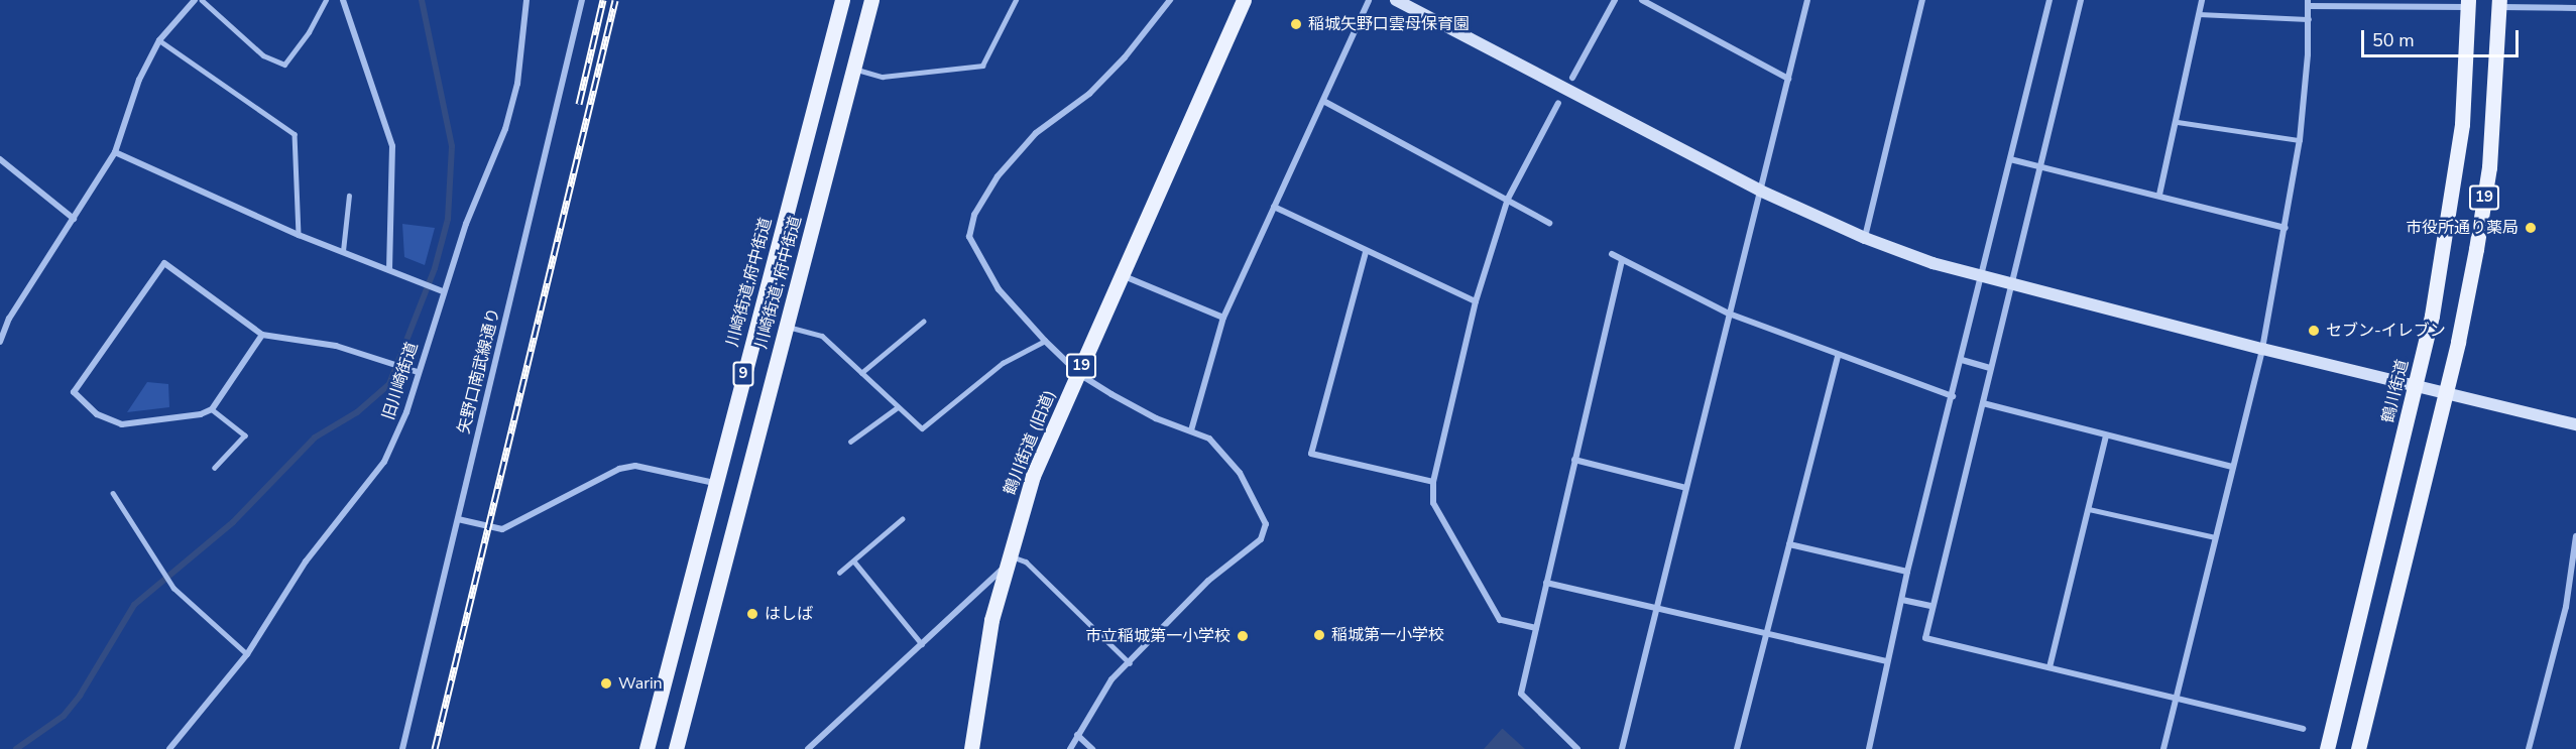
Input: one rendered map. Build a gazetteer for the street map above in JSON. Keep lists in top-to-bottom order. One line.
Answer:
{"streets":{"main road":["19","川崎街道;府中街道","川崎街道; 府中街道","9","鶴川街道","鶴川街道 (旧道)"],"street":["矢野口南武線通り","旧川崎街道"]},"places":["稲城矢野口雲母保育園","市役所通り薬局","セブン-イレブン","はしば","稲城第一小学校","市立稲城第一小学校","Warin"],"scale_bar":"50 m"}
